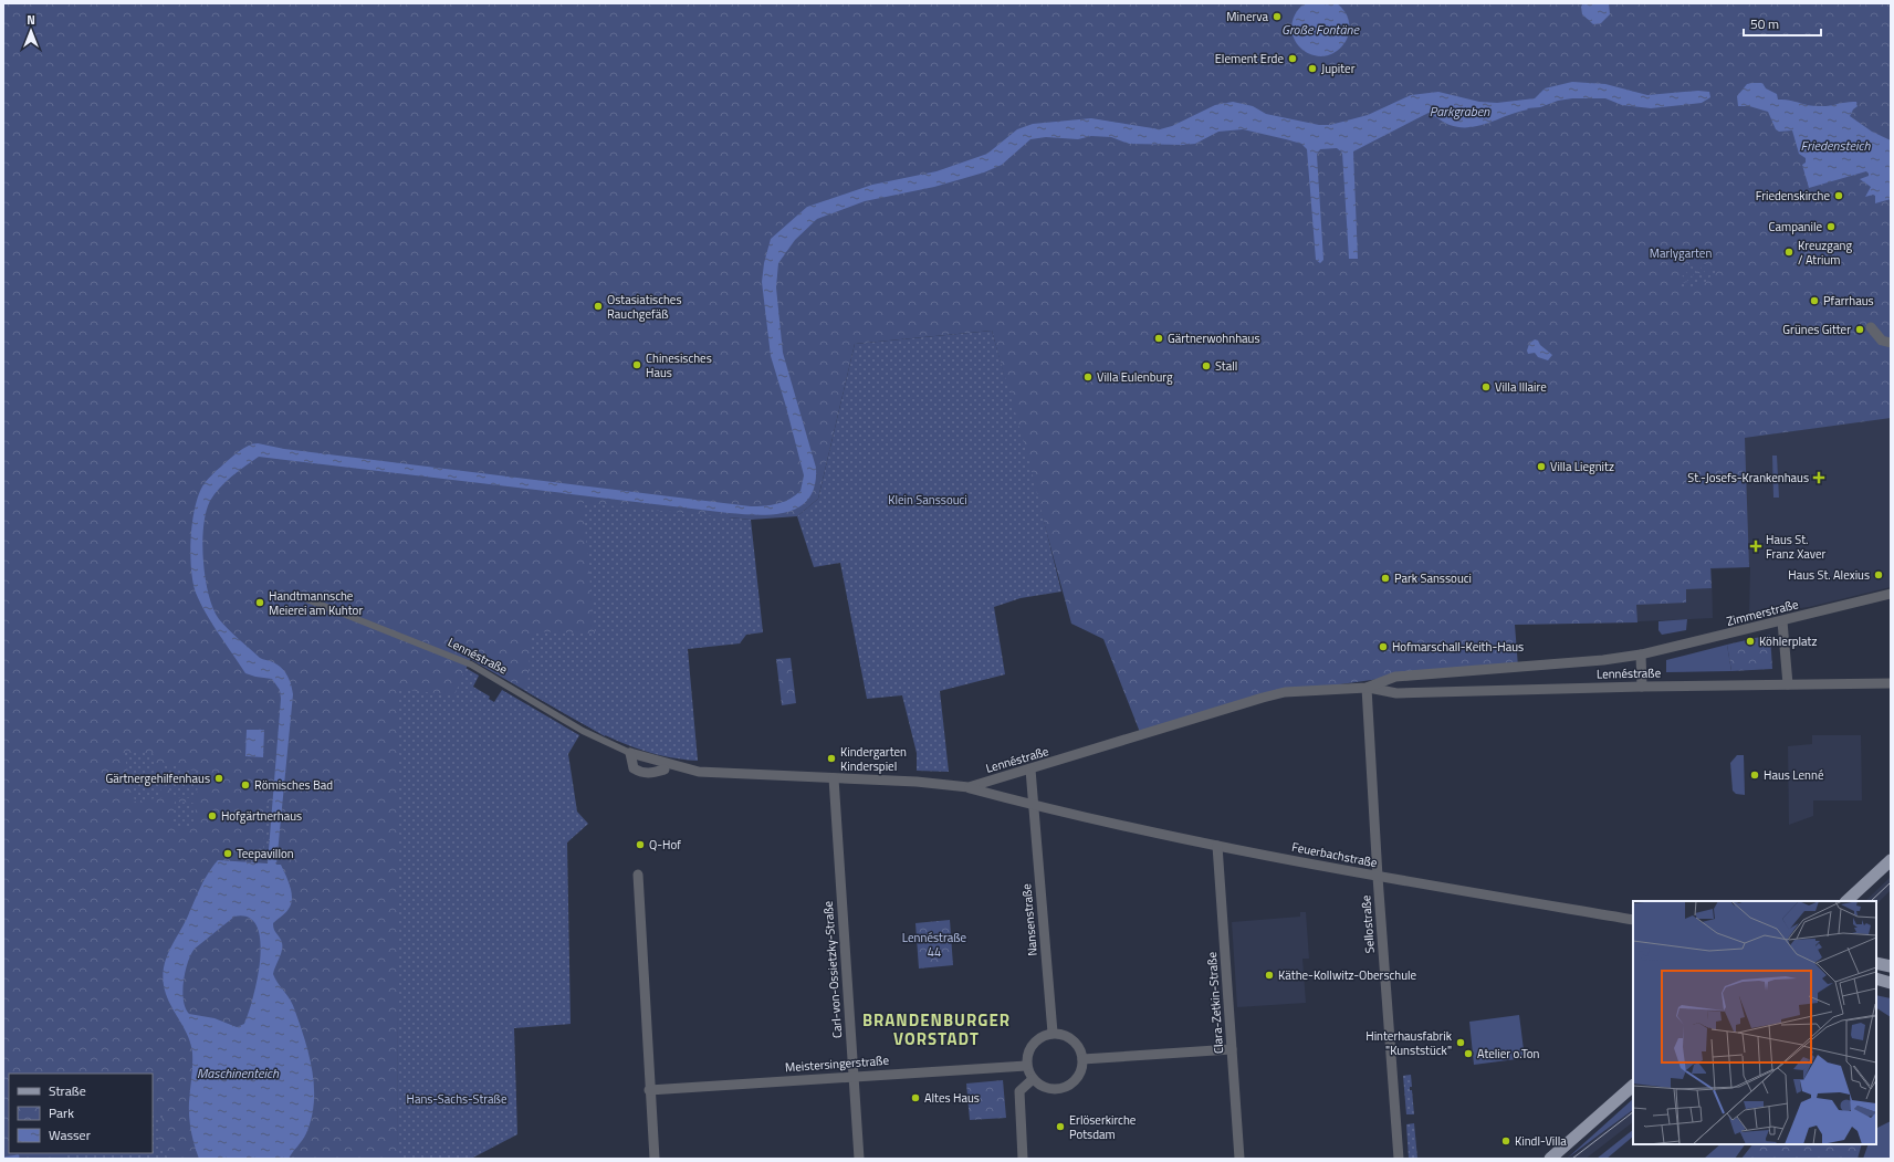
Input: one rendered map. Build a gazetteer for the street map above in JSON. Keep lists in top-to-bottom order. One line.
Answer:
{"streets":{"street":["Zimmerstraße","Lennéstraße","Feuerbachstraße","Nansenstraße","Sellostraße","Carl-von-Ossietzky-Straße","Clara-Zetkin-Straße","Meistersingerstraße"]},"crossings":[["Zimmerstraße","Lennéstraße"],["Lennéstraße","Feuerbachstraße"],["Lennéstraße","Sellostraße"],["Lennéstraße","Carl-von-Ossietzky-Straße"],["Feuerbachstraße","Nansenstraße"],["Feuerbachstraße","Sellostraße"],["Feuerbachstraße","Clara-Zetkin-Straße"],["Nansenstraße","Meistersingerstraße"],["Carl-von-Ossietzky-Straße","Meistersingerstraße"]],"districts":["BRANDENBURGER VORSTADT"],"water":["Große Fontäne","Parkgraben","Friedensteich","Maschinenteich"],"parks":["Marlygarten","Klein Sanssouci","Lennéstraße 44","Hans-Sachs-Straße"],"places":{"other":["Minerva","Element Erde","Jupiter","Friedenskirche","Campanile","Kreuzgang / Atrium","Pfarrhaus","Ostasiatisches Rauchgefäß","Grünes Gitter","Gärtnerwohnhaus","Chinesisches Haus","Stall","Villa Eulenburg","Villa Illaire","Villa Liegnitz","Haus St. Alexius","Park Sanssouci","Handtmannsche Meierei am Kuhtor","Köhlerplatz","Hofmarschall-Keith-Haus","Kindergarten Kinderspiel","Haus Lenné","Gärtnergehilfenhaus","Römisches Bad","Hofgärtnerhaus","Q-Hof","Teepavillon","Käthe-Kollwitz-Oberschule","Hinterhausfabrik \"Kunststück\"","Atelier o.Ton","Altes Haus","Erlöserkirche Potsdam","Kindl-Villa"],"health":["St.-Josefs-Krankenhaus","Haus St. Franz Xaver"]},"legend":["Straße","Park","Wasser"],"scale_bar":"50 m","north":"top"}
